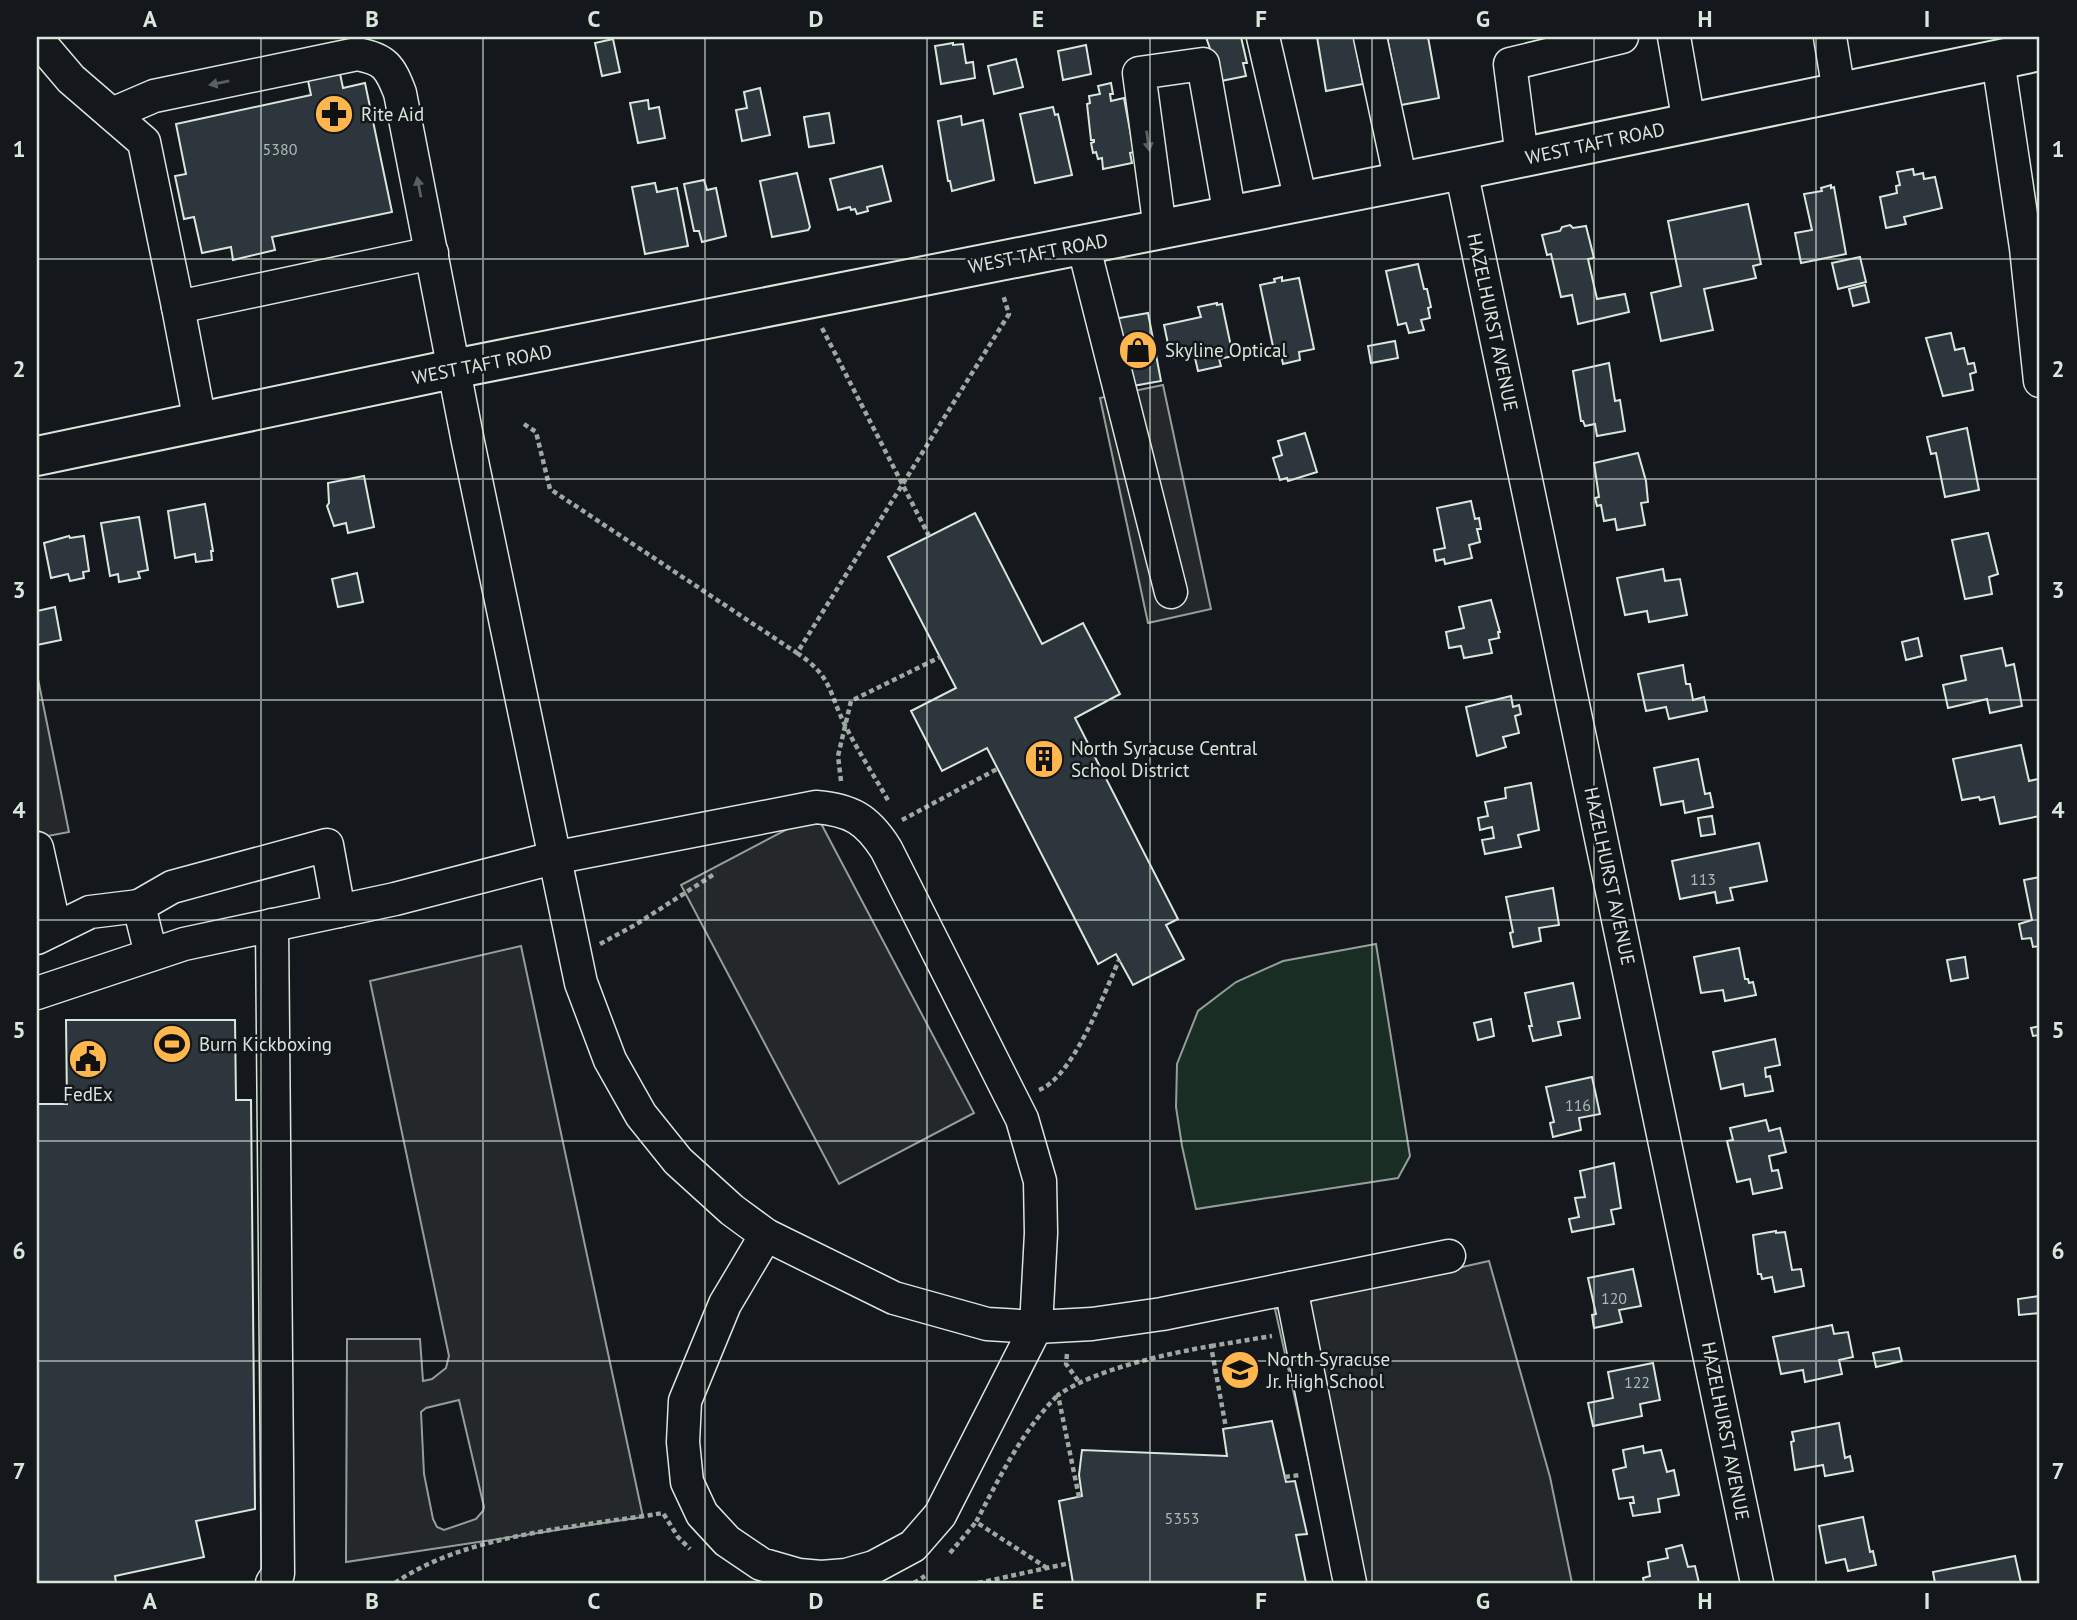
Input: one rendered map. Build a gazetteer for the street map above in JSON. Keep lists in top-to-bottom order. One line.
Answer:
{"streets":{"main road":["WEST TAFT ROAD"],"street":["HAZELHURST AVENUE"]},"crossings":[["WEST TAFT ROAD","HAZELHURST AVENUE"]],"places":{"pharmacy":["Rite Aid"],"shop":["Skyline Optical"],"building":["North Syracuse Central School District"],"sports":["Burn Kickboxing"],"public building":["FedEx"],"school or university":["North Syracuse Jr. High School"]},"house_numbers":["5380","113","116","120","122","5353"],"grid":{"columns":["A","B","C","D","E","F","G","H","I"],"rows":["1","2","3","4","5","6","7"]}}
